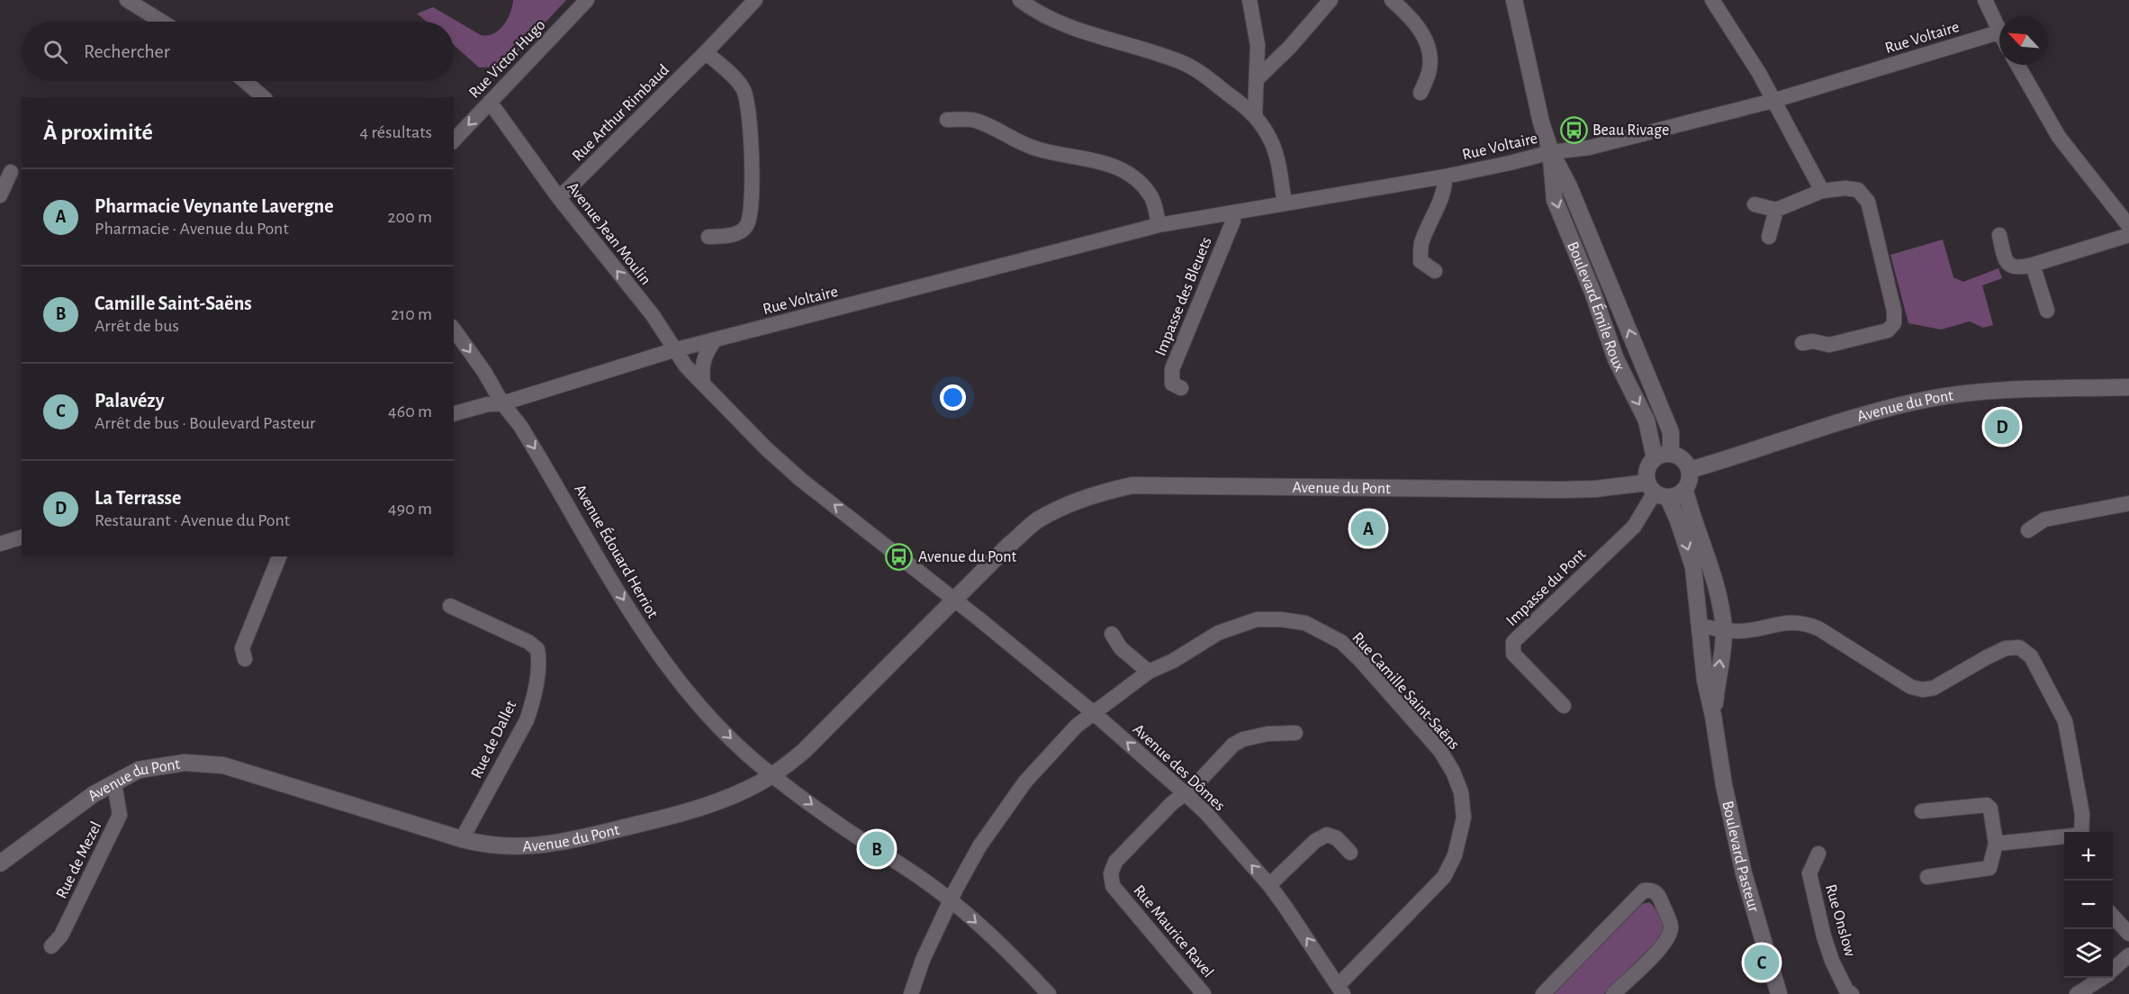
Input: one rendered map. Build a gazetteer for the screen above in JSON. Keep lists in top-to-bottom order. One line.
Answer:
{"streets":{"main road":["Boulevard Émile Roux","Avenue du Pont","Boulevard Pasteur"],"street":["Rue Voltaire","Rue Victor Hugo","Rue Arthur Rimbaud","Avenue Jean Moulin","Impasse des Bleuets","Avenue Édouard Herriot","Impasse du Pont","Rue Camille Saint-Saëns","Rue de Dallet","Avenue des Dômes","Rue de Mezel","Rue Onslow","Rue Maurice Ravel"]},"crossings":[["Rue Voltaire","Avenue Jean Moulin"],["Rue Voltaire","Impasse des Bleuets"],["Rue Voltaire","Boulevard Émile Roux"],["Rue Voltaire","Avenue Édouard Herriot"],["Rue Victor Hugo","Avenue Jean Moulin"],["Rue Arthur Rimbaud","Avenue Jean Moulin"],["Avenue Jean Moulin","Avenue du Pont"],["Avenue Jean Moulin","Avenue des Dômes"],["Boulevard Émile Roux","Avenue du Pont"],["Boulevard Émile Roux","Impasse du Pont"],["Boulevard Émile Roux","Boulevard Pasteur"],["Avenue du Pont","Avenue Édouard Herriot"],["Avenue du Pont","Impasse du Pont"],["Avenue du Pont","Rue de Dallet"],["Avenue du Pont","Avenue des Dômes"],["Avenue du Pont","Boulevard Pasteur"],["Avenue du Pont","Rue de Mezel"],["Avenue Édouard Herriot","Rue Camille Saint-Saëns"],["Impasse du Pont","Boulevard Pasteur"],["Rue Camille Saint-Saëns","Avenue des Dômes"],["Avenue des Dômes","Rue Maurice Ravel"]],"one_way":["Avenue Jean Moulin","Avenue Édouard Herriot","Avenue des Dômes"],"places":{"bus stop":["Beau Rivage","Avenue du Pont"]},"north":"top left","page":{"search":"Rechercher","heading":["À proximité","4 résultats"],"list":[{"mark":"A","name":"Pharmacie Veynante Lavergne","note":"Pharmacie · Avenue du Pont","value":"200 m"},{"mark":"B","name":"Camille Saint-Saëns","note":"Arrêt de bus","value":"210 m"},{"mark":"C","name":"Palavézy","note":"Arrêt de bus · Boulevard Pasteur","value":"460 m"},{"mark":"D","name":"La Terrasse","note":"Restaurant · Avenue du Pont","value":"490 m"}],"pins":["D","A","B","C"],"map_buttons":["+","−"]}}
